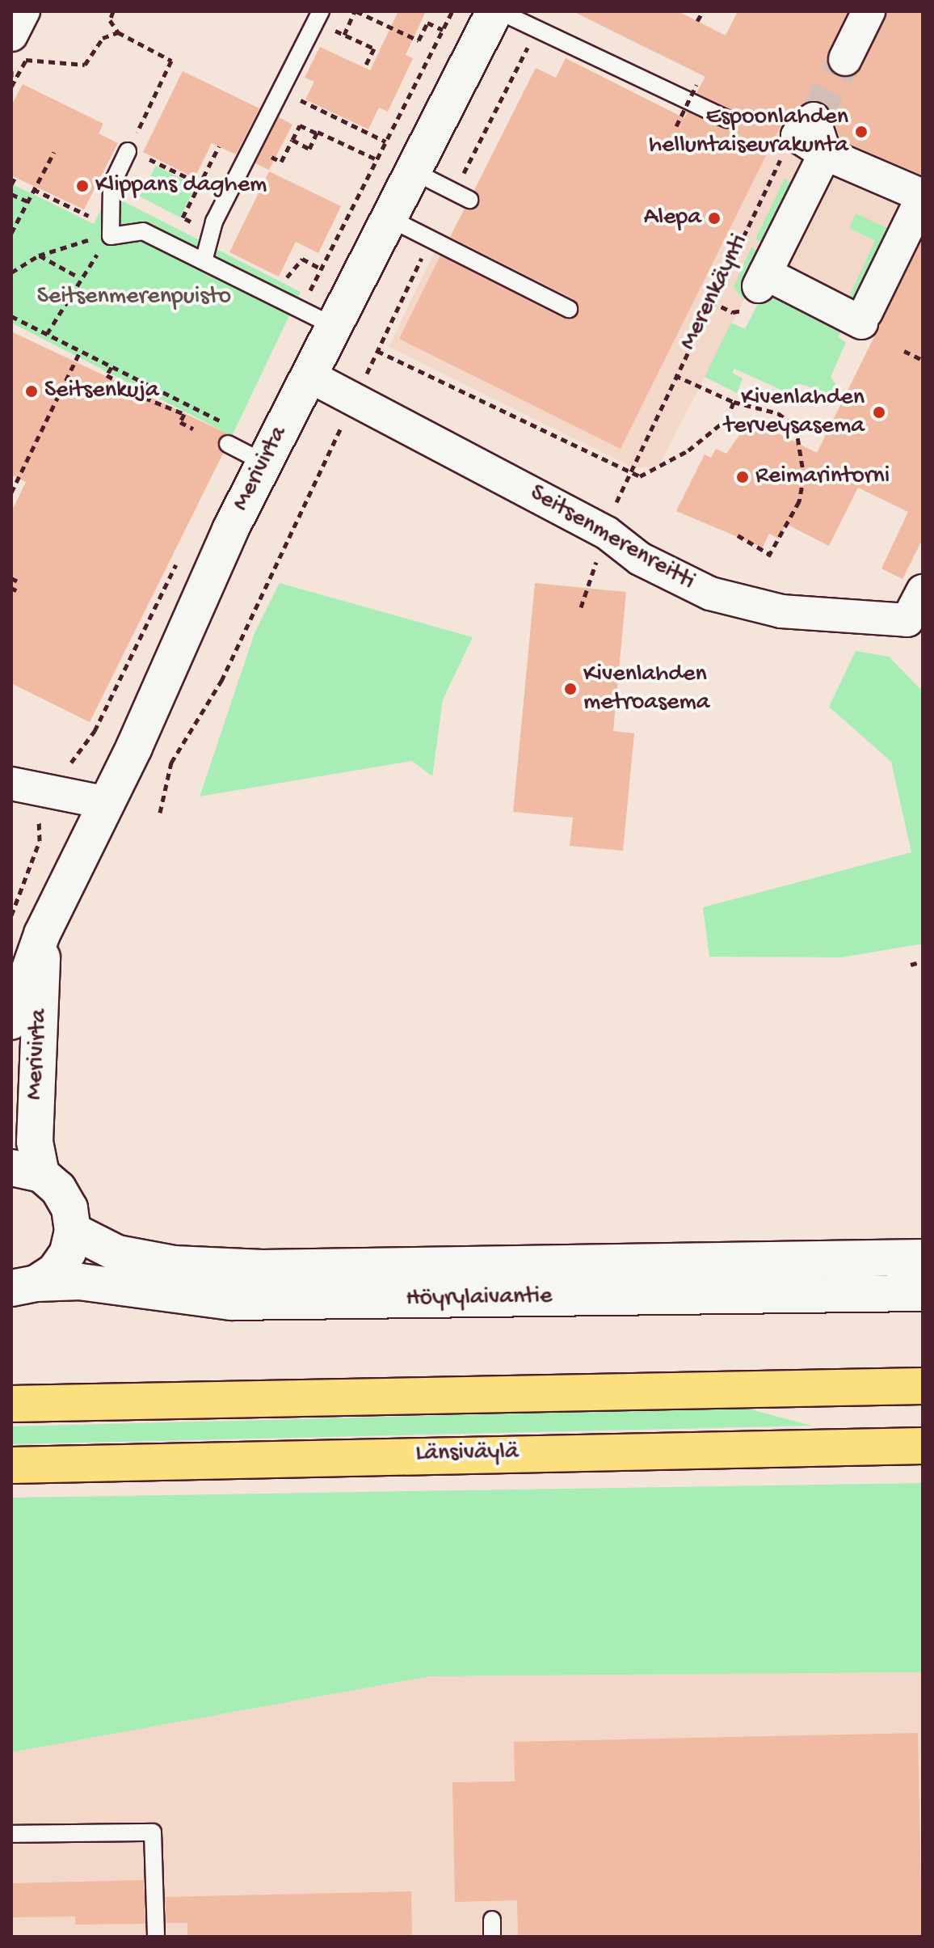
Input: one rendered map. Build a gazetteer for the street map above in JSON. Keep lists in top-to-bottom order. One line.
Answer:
{"streets":{"highway":["Länsiväylä"],"street":["Merivirta","Seitsenmerenreitti","Höyrylaivantie"],"path":["Merenkäynti"]},"crossings":[["Merivirta","Seitsenmerenreitti"]],"parks":["Seitsenmerenpuisto"],"places":["Espoonlahden helluntaiseurakunta","Klippans daghem","Alepa","Seitsenkuja","Kivenlahden terveysasema","Reimarintorni","Kivenlahden metroasema"]}
